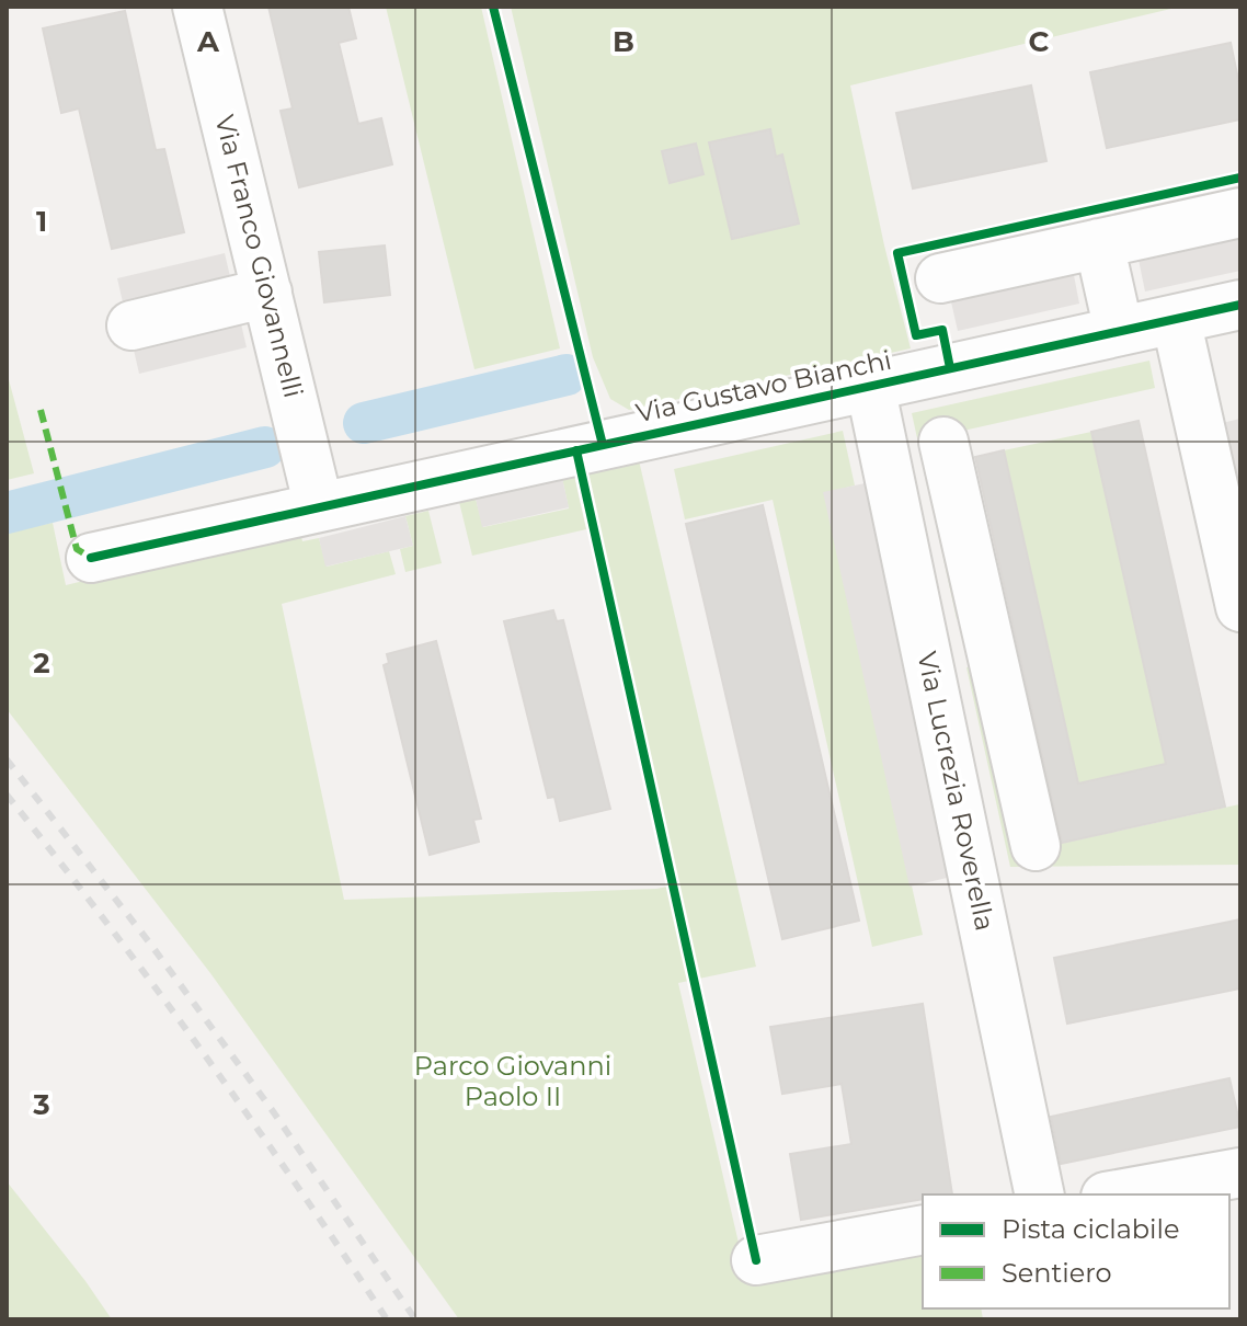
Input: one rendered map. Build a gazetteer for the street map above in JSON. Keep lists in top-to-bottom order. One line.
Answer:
{"streets":{"street":["Via Franco Giovannelli","Via Gustavo Bianchi","Via Lucrezia Roverella"]},"crossings":[["Via Franco Giovannelli","Via Gustavo Bianchi"],["Via Gustavo Bianchi","Via Lucrezia Roverella"]],"parks":["Parco Giovanni Paolo II"],"legend":["Pista ciclabile","Sentiero"],"grid":{"columns":["A","B","C"],"rows":["1","2","3"]}}
